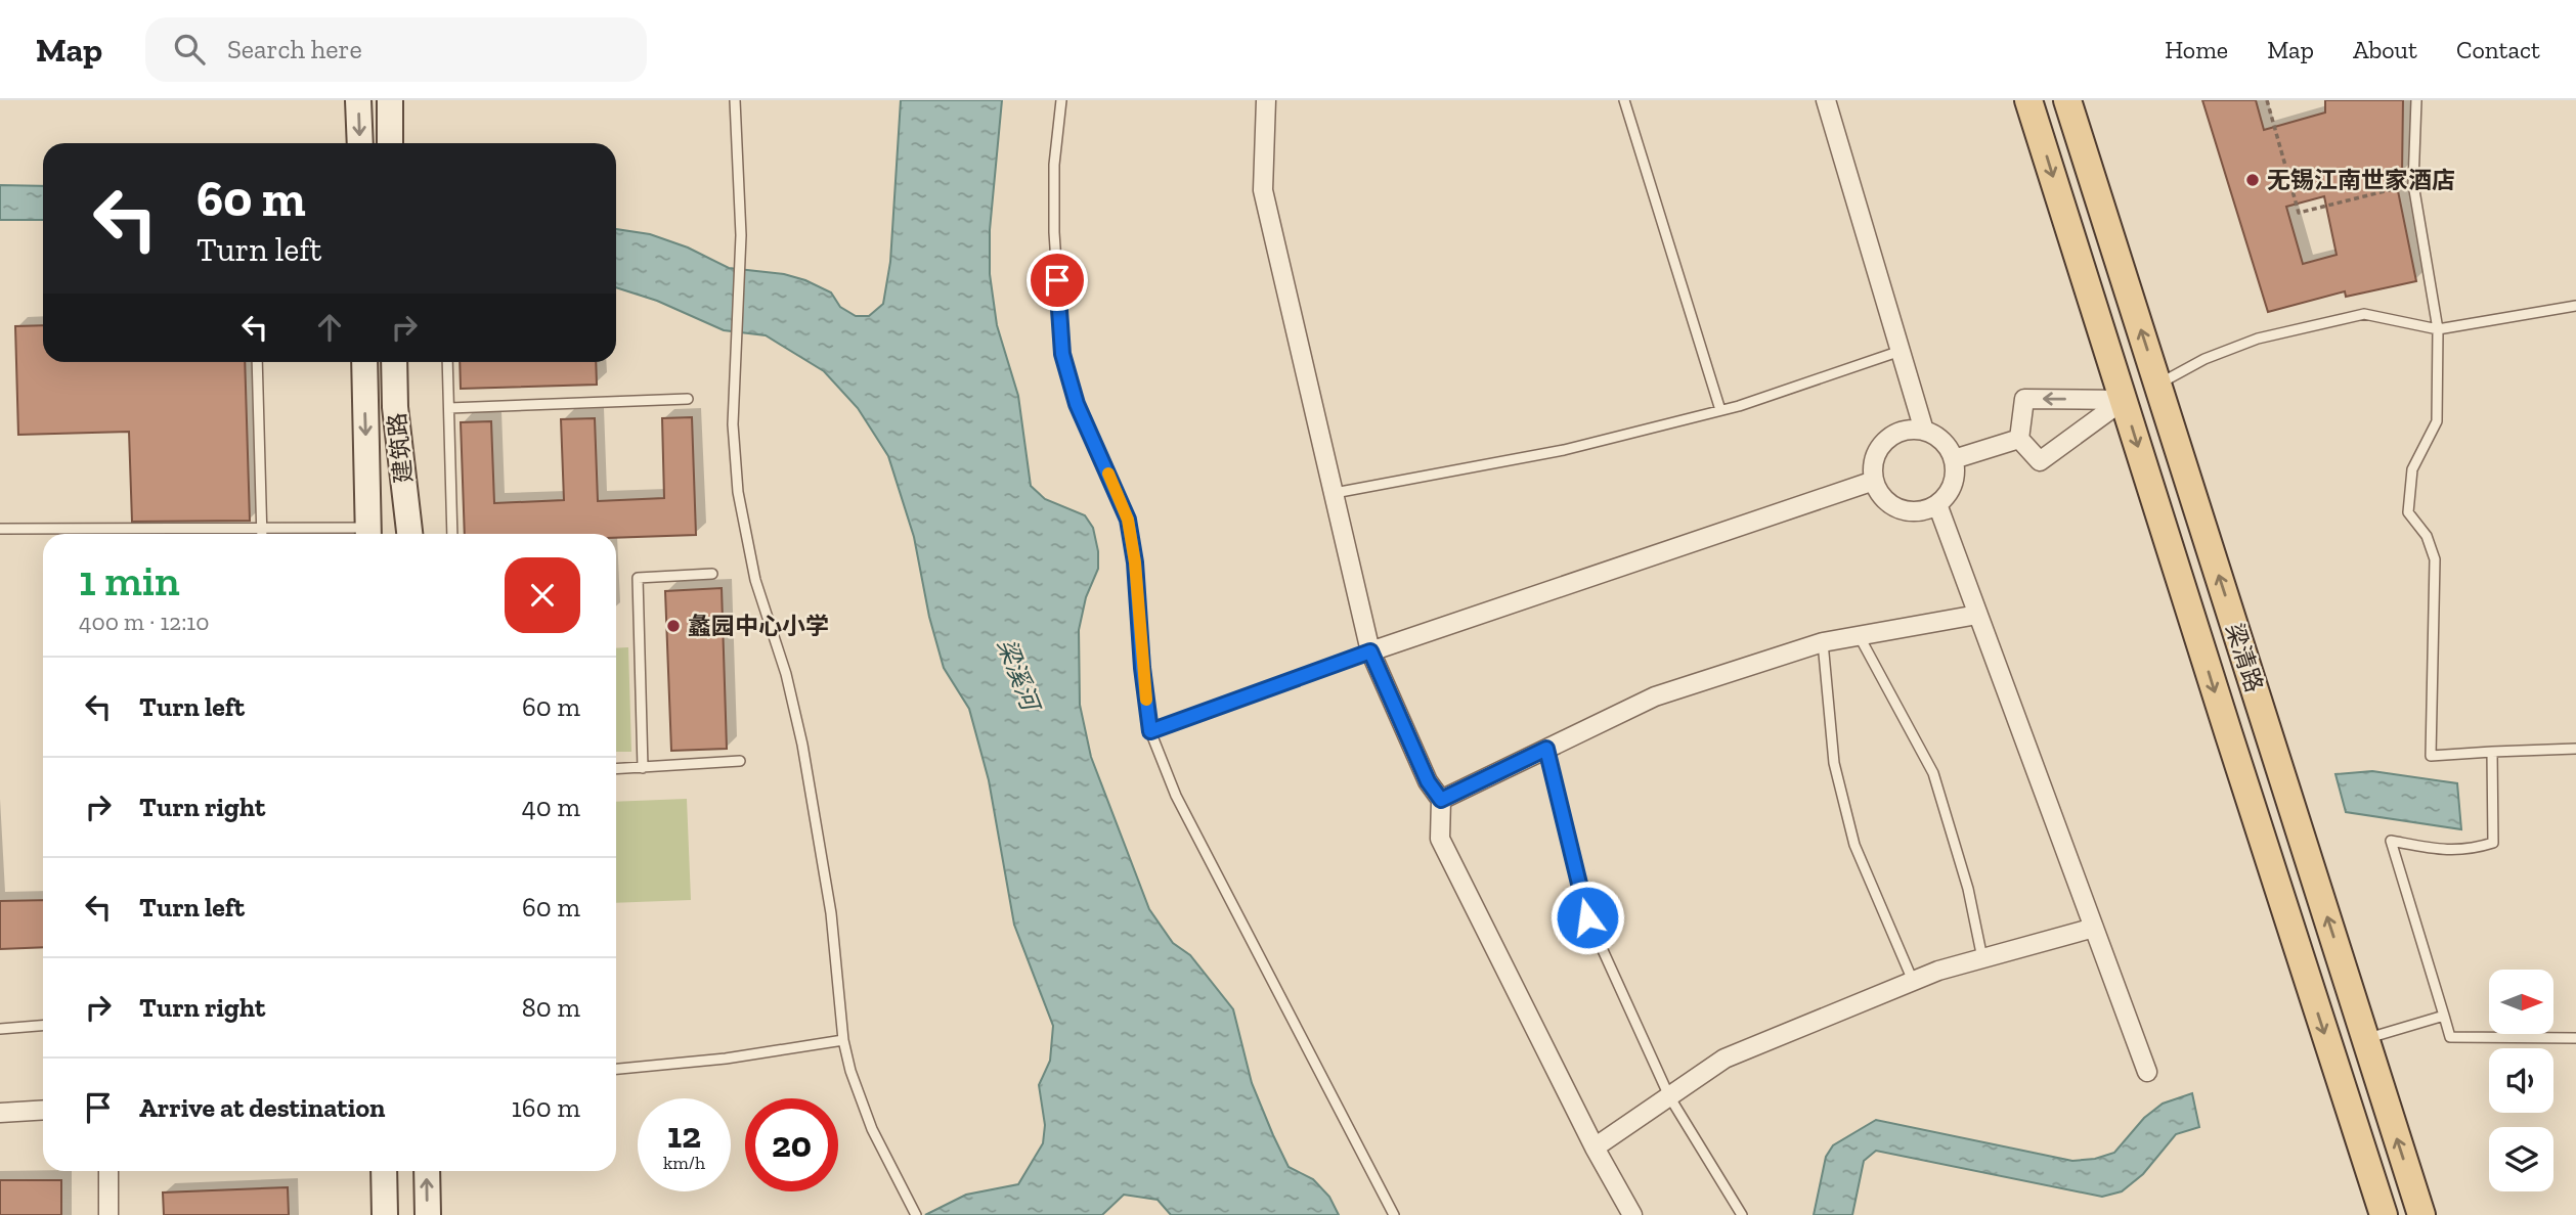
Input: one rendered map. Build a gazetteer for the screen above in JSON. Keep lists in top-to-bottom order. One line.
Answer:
{"streets":{"main road":["建筑路","梁清路"]},"water":["梁溪河"],"places":["无锡江南世家酒店","蠡园中心小学"],"north":"right","page":{"header":"Map","search":"Search here","nav":["Home","Map","About","Contact"],"turn":["60 m","Turn left"],"heading":["1 min","400 m · 12:10"],"list":[{"name":"Turn left","value":"60 m"},{"name":"Turn right","value":"40 m"},{"name":"Turn left","value":"60 m"},{"name":"Turn right","value":"80 m"},{"name":"Arrive at destination","value":"160 m"}],"speed":"12 km/h","limit":"20"}}
